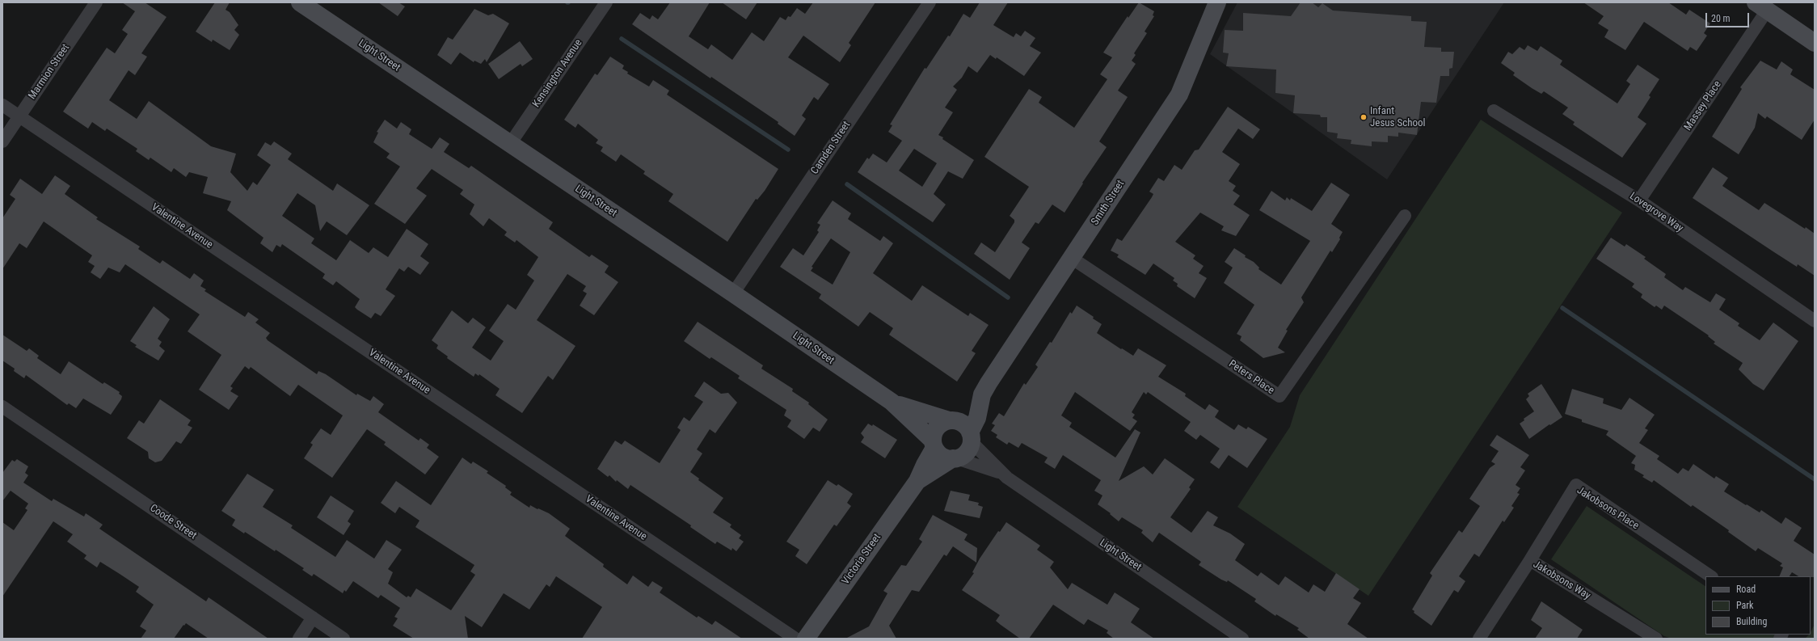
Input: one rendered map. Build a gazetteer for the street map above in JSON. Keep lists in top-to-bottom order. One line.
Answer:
{"streets":{"street":["Light Street","Marmion Street","Kensington Avenue","Massey Place","Camden Street","Smith Street","Lovegrove Way","Valentine Avenue","Peters Place","Jakobsons Place","Coode Street","Victoria Street","Jakobsons Way"]},"crossings":[["Light Street","Kensington Avenue"],["Light Street","Camden Street"],["Light Street","Smith Street"],["Light Street","Victoria Street"],["Marmion Street","Valentine Avenue"],["Massey Place","Lovegrove Way"],["Smith Street","Peters Place"],["Smith Street","Victoria Street"],["Jakobsons Place","Jakobsons Way"]],"places":["Infant Jesus School"],"legend":["Road","Park","Building"],"scale_bar":"20 m"}
